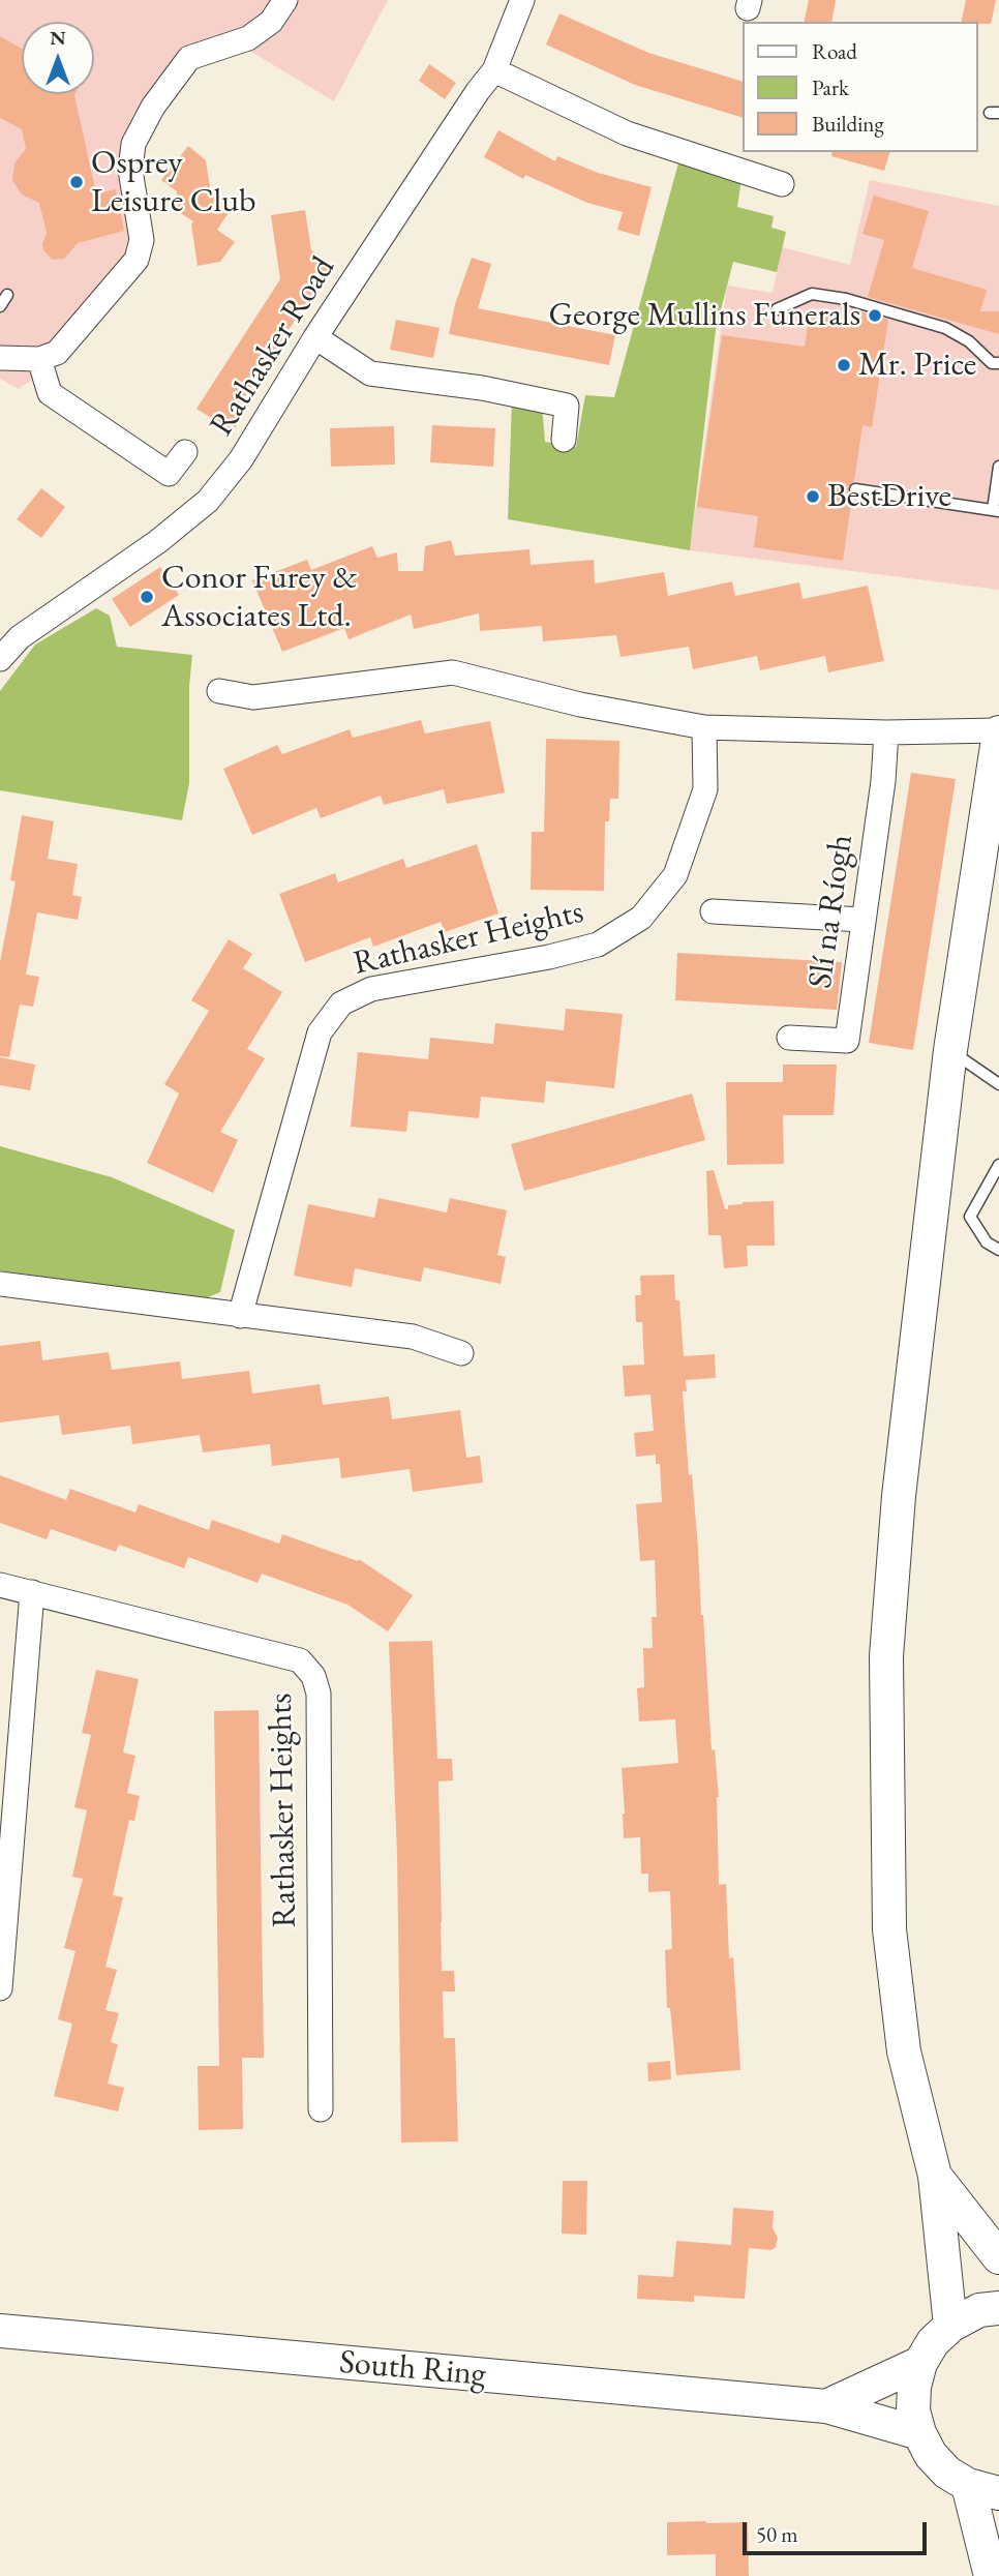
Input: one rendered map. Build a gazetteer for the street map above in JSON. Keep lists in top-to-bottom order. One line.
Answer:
{"streets":{"main road":["South Ring"],"street":["Rathasker Road","Slí na Ríogh","Rathasker Heights"]},"places":["Osprey Leisure Club","George Mullins Funerals","Mr. Price","BestDrive","Conor Furey & Associates Ltd."],"legend":["Road","Park","Building"],"scale_bar":"50 m","north":"top"}
